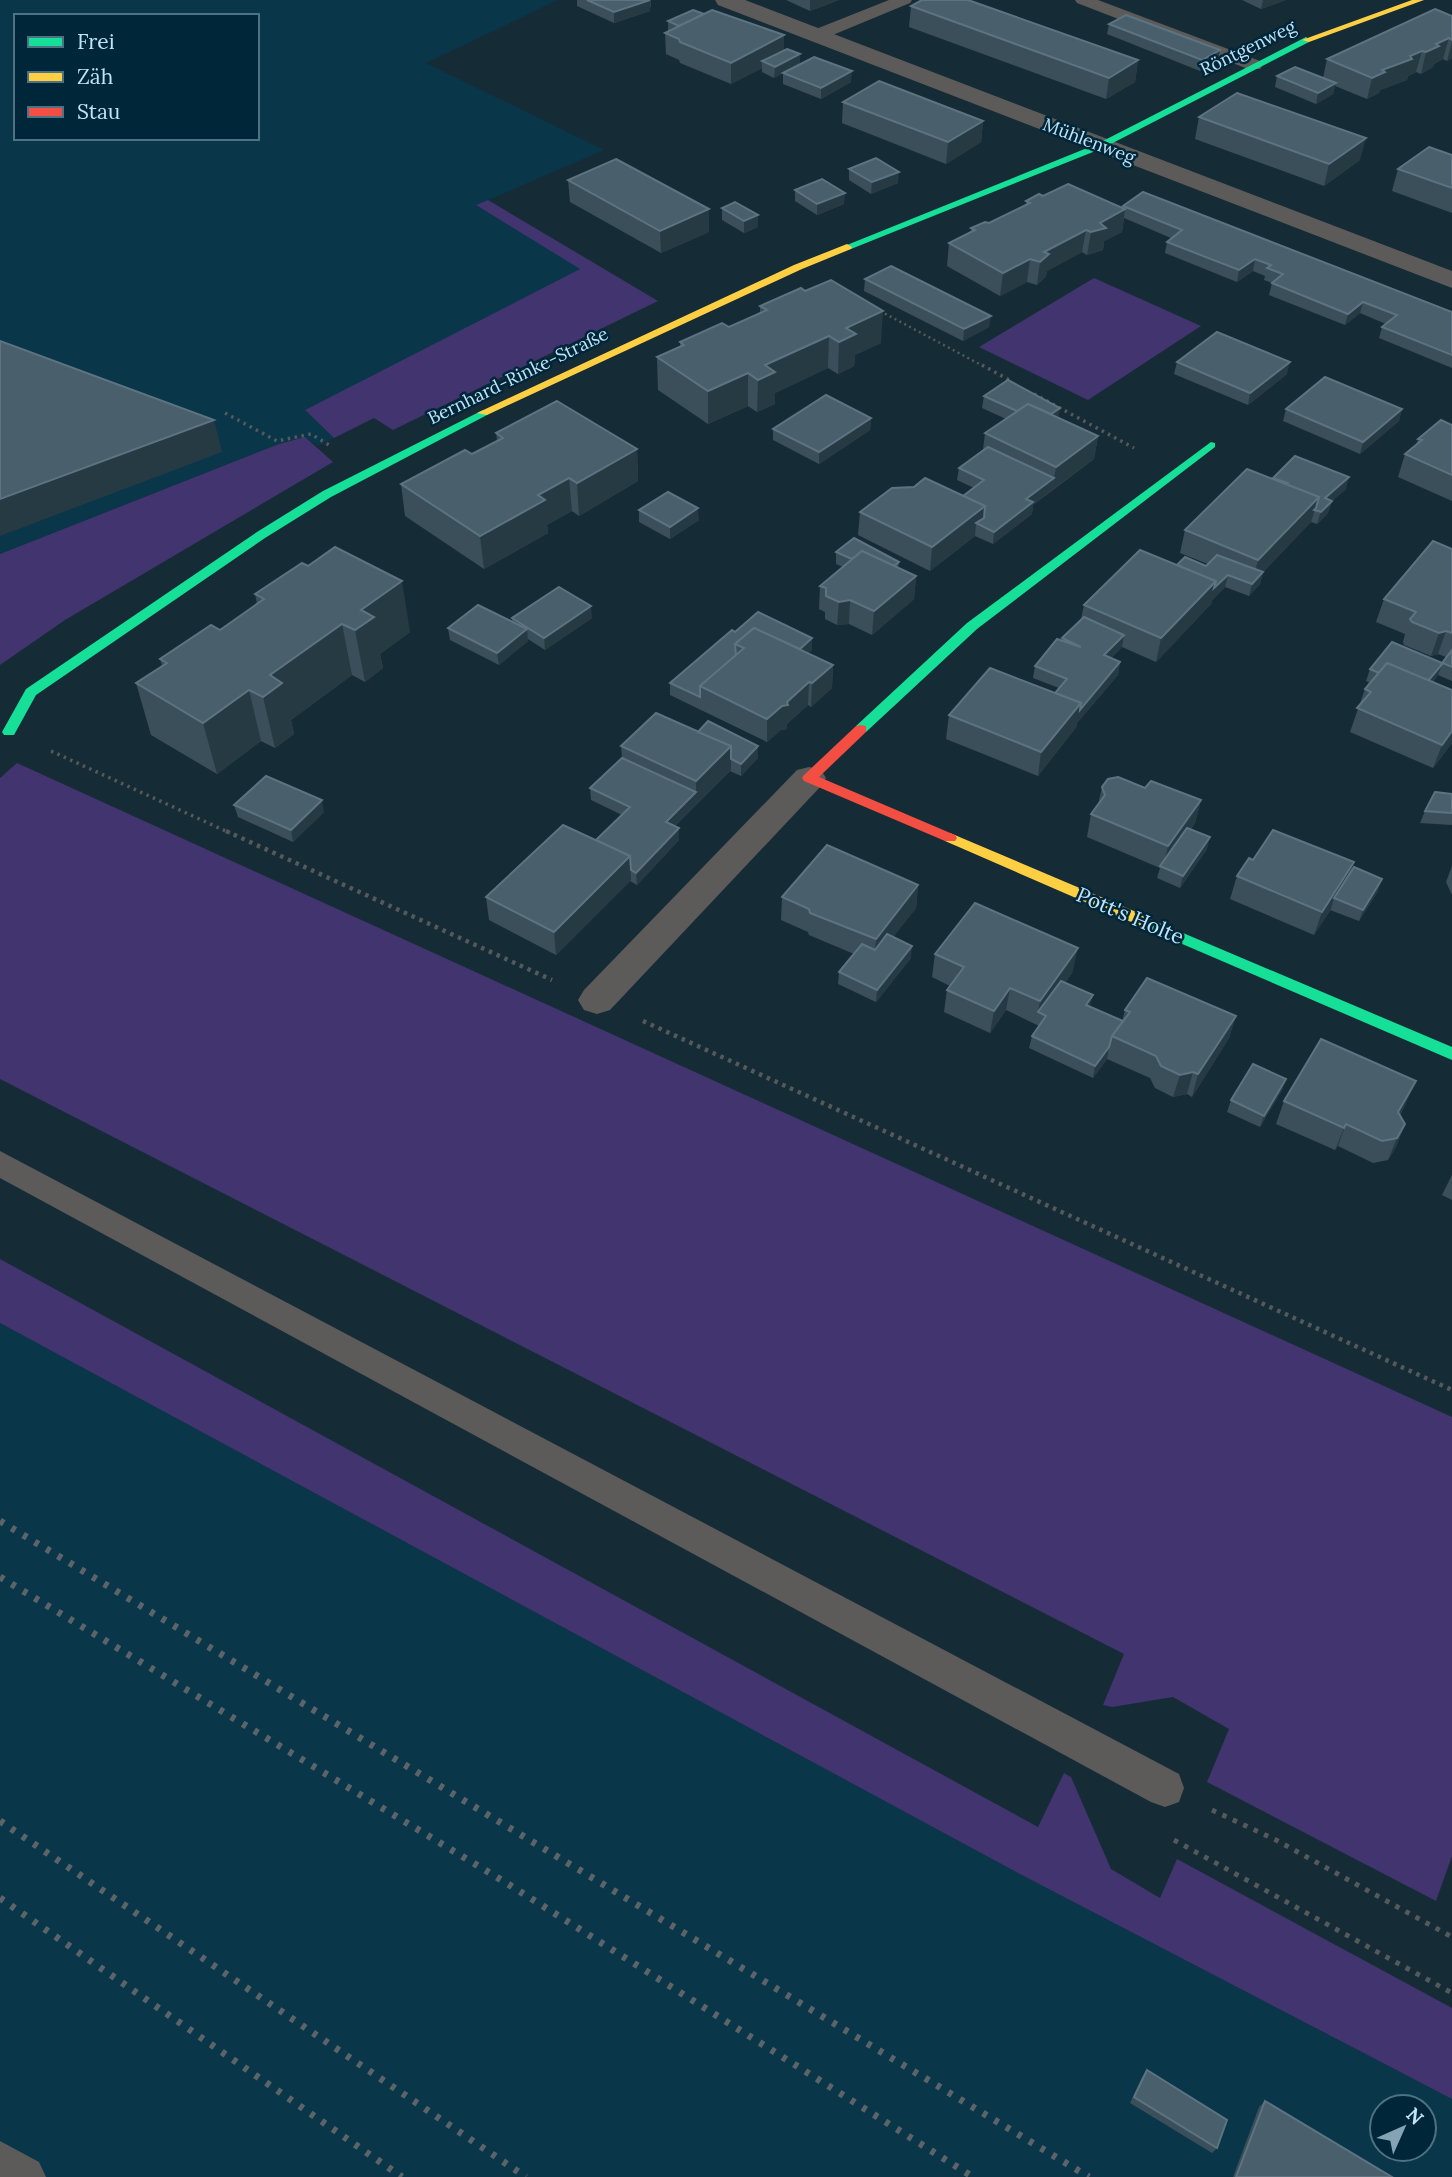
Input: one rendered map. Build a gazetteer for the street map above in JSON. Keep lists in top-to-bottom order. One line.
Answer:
{"streets":{"street":["Röntgenweg","Mühlenweg","Bernhard-Rinke-Straße","Pott's Holte"]},"crossings":[["Röntgenweg","Mühlenweg"],["Röntgenweg","Bernhard-Rinke-Straße"],["Mühlenweg","Bernhard-Rinke-Straße"]],"legend":["Frei","Zäh","Stau"],"north":"top right"}
